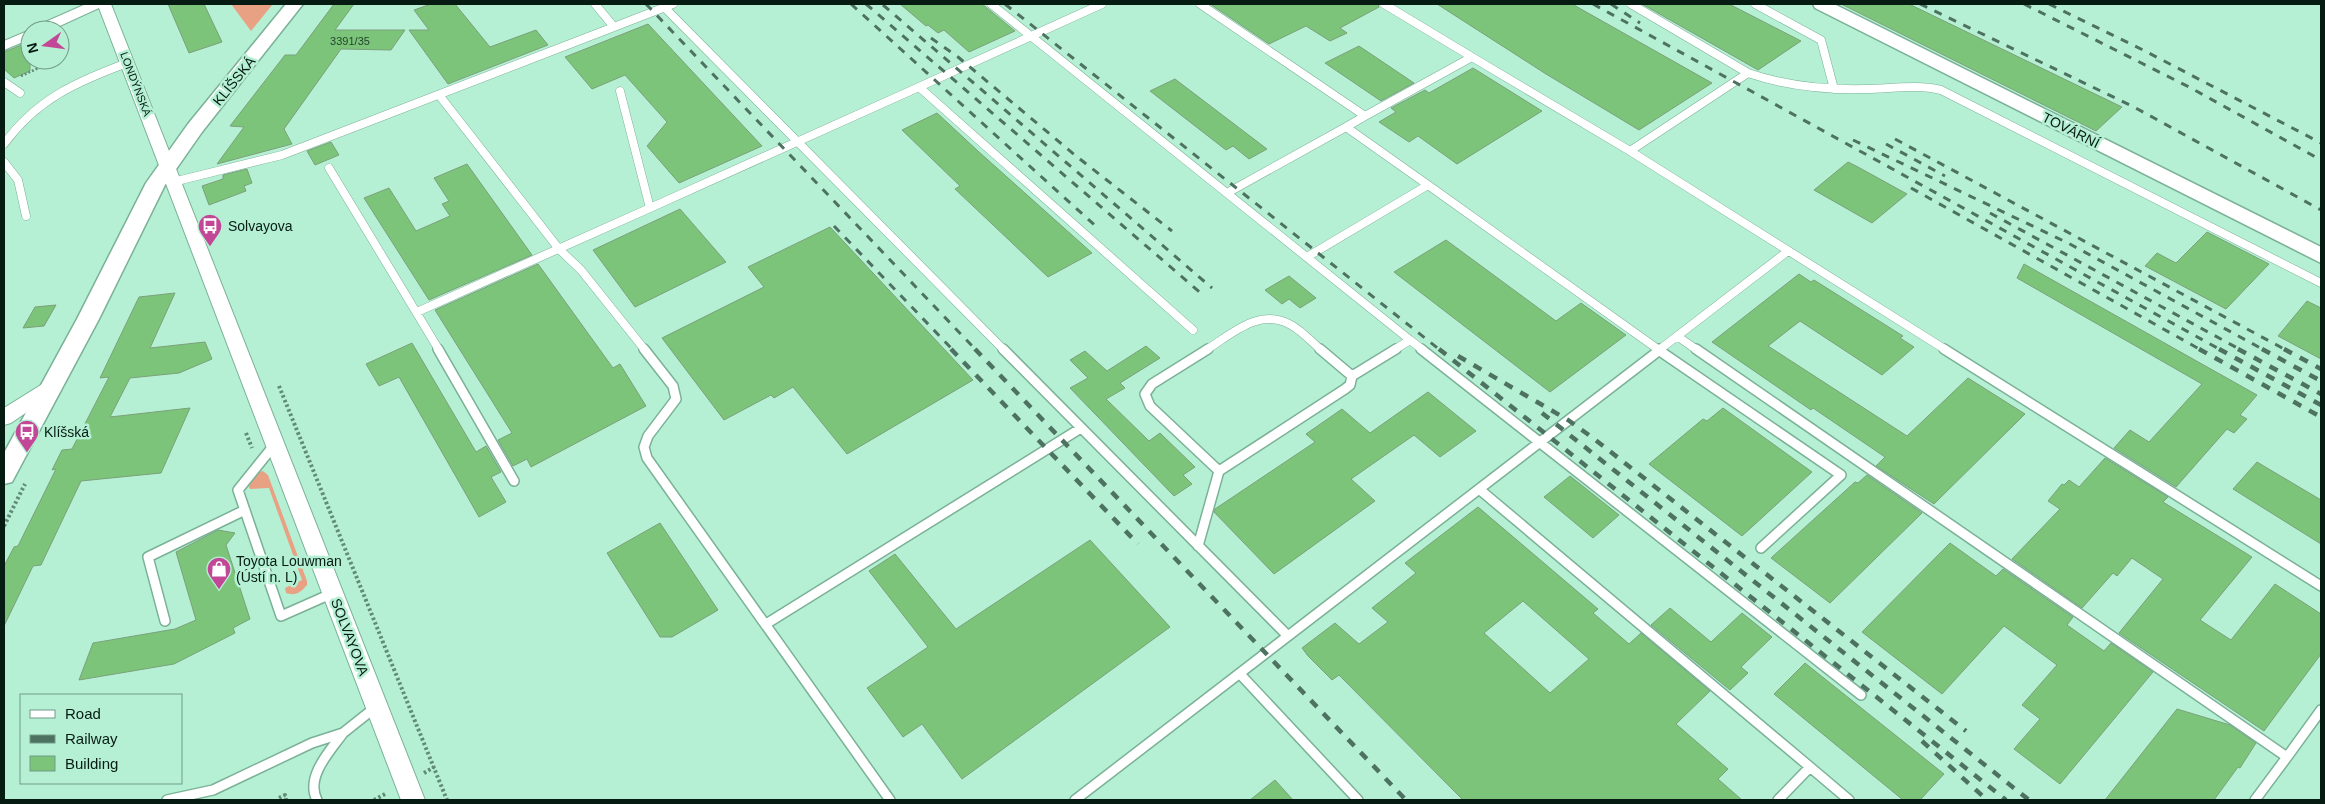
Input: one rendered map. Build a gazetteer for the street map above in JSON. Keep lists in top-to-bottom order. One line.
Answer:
{"streets":{"street":["KLÍŠSKÁ","LONDÝNSKÁ","TOVÁRNÍ","SOLVAYOVA"]},"crossings":[["KLÍŠSKÁ","LONDÝNSKÁ"],["KLÍŠSKÁ","SOLVAYOVA"],["LONDÝNSKÁ","SOLVAYOVA"]],"places":{"bus stop":["Solvayova","Klíšská"],"shop":["Toyota Louwman (Ústí n. L)"]},"house_numbers":["3391/35"],"legend":["Road","Railway","Building"],"north":"left"}
